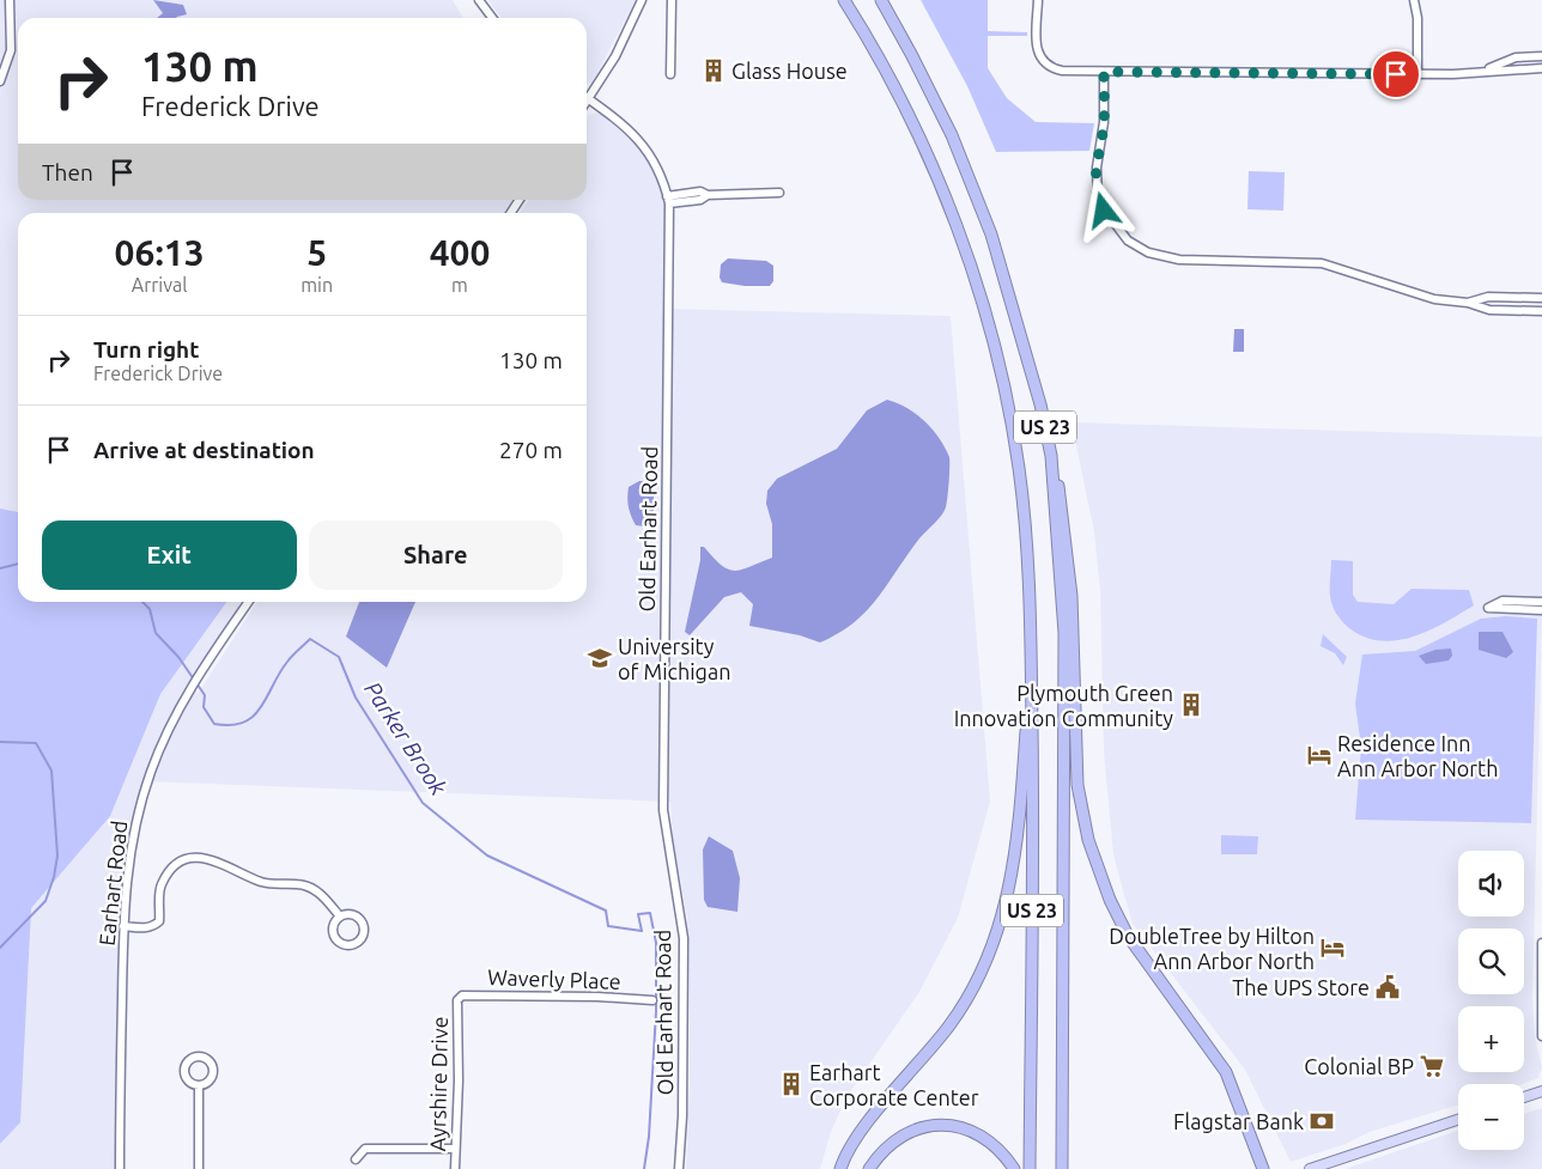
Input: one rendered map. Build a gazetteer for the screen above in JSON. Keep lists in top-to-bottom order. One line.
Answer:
{"streets":{"highway":["US 23"],"street":["Old Earhart Road","Earhart Road","Waverly Place","Ayrshire Drive"]},"crossings":[["Waverly Place","Ayrshire Drive"]],"water":["Parker Brook"],"places":{"building":["Glass House","Plymouth Green Innovation Community","Earhart Corporate Center"],"school or university":["University of Michigan"],"hotel":["Residence Inn Ann Arbor North","DoubleTree by Hilton Ann Arbor North"],"public building":["The UPS Store"],"supermarket":["Colonial BP"],"bank":["Flagstar Bank"]},"page":{"turn":["130 m","Frederick Drive"],"then":"Then","eta":["06:13","Arrival","5","min","400","m"],"list":[{"name":"Turn right","note":"Frederick Drive","value":"130 m"},{"name":"Arrive at destination","value":"270 m"}],"buttons":["Exit","Share"],"map_buttons":["+","−"]}}
